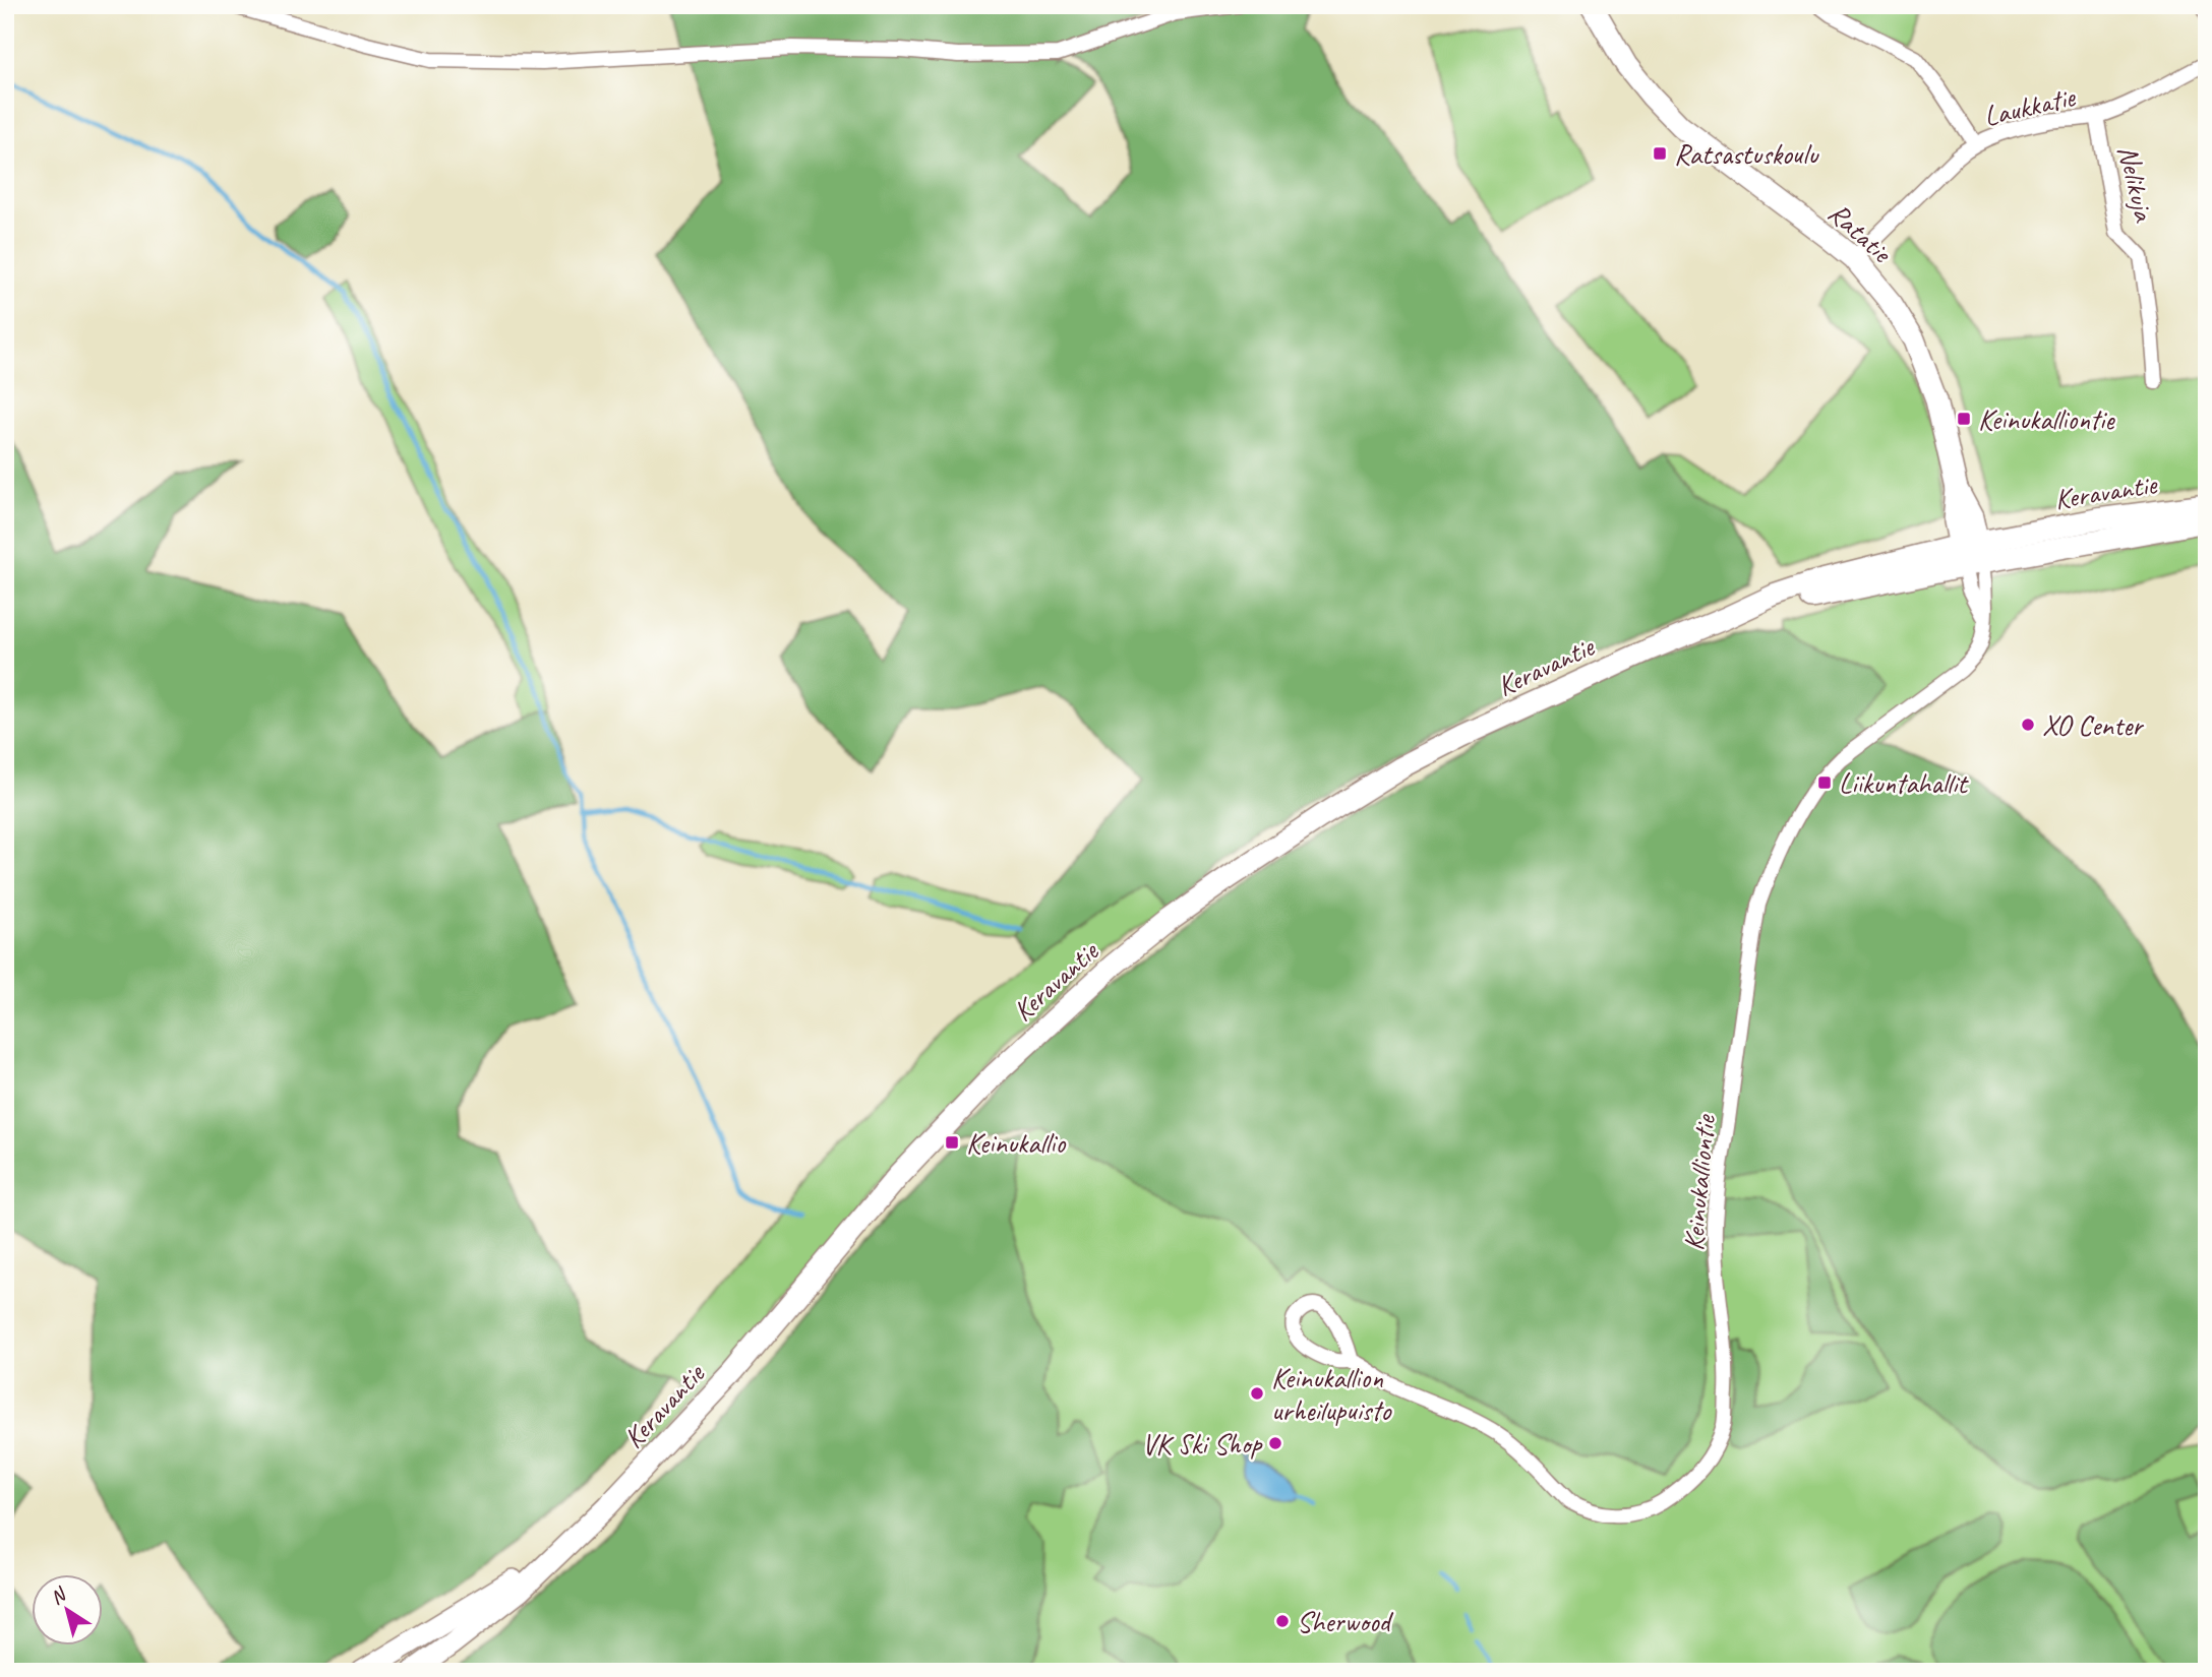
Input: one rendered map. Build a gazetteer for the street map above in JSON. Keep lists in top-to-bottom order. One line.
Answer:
{"streets":{"main road":["Ratatie","Keravantie"],"street":["Laukkatie","Nelikuja","Keinukalliontie"]},"crossings":[["Laukkatie","Nelikuja"],["Laukkatie","Ratatie"],["Ratatie","Keravantie"],["Ratatie","Keinukalliontie"],["Keravantie","Keinukalliontie"]],"places":{"transit":["Ratsastuskoulu","Keinukalliontie","Liikuntahallit","Keinukallio"],"other":["XO Center","Keinukallion urheilupuisto","VK Ski Shop","Sherwood"]},"north":"top left"}
